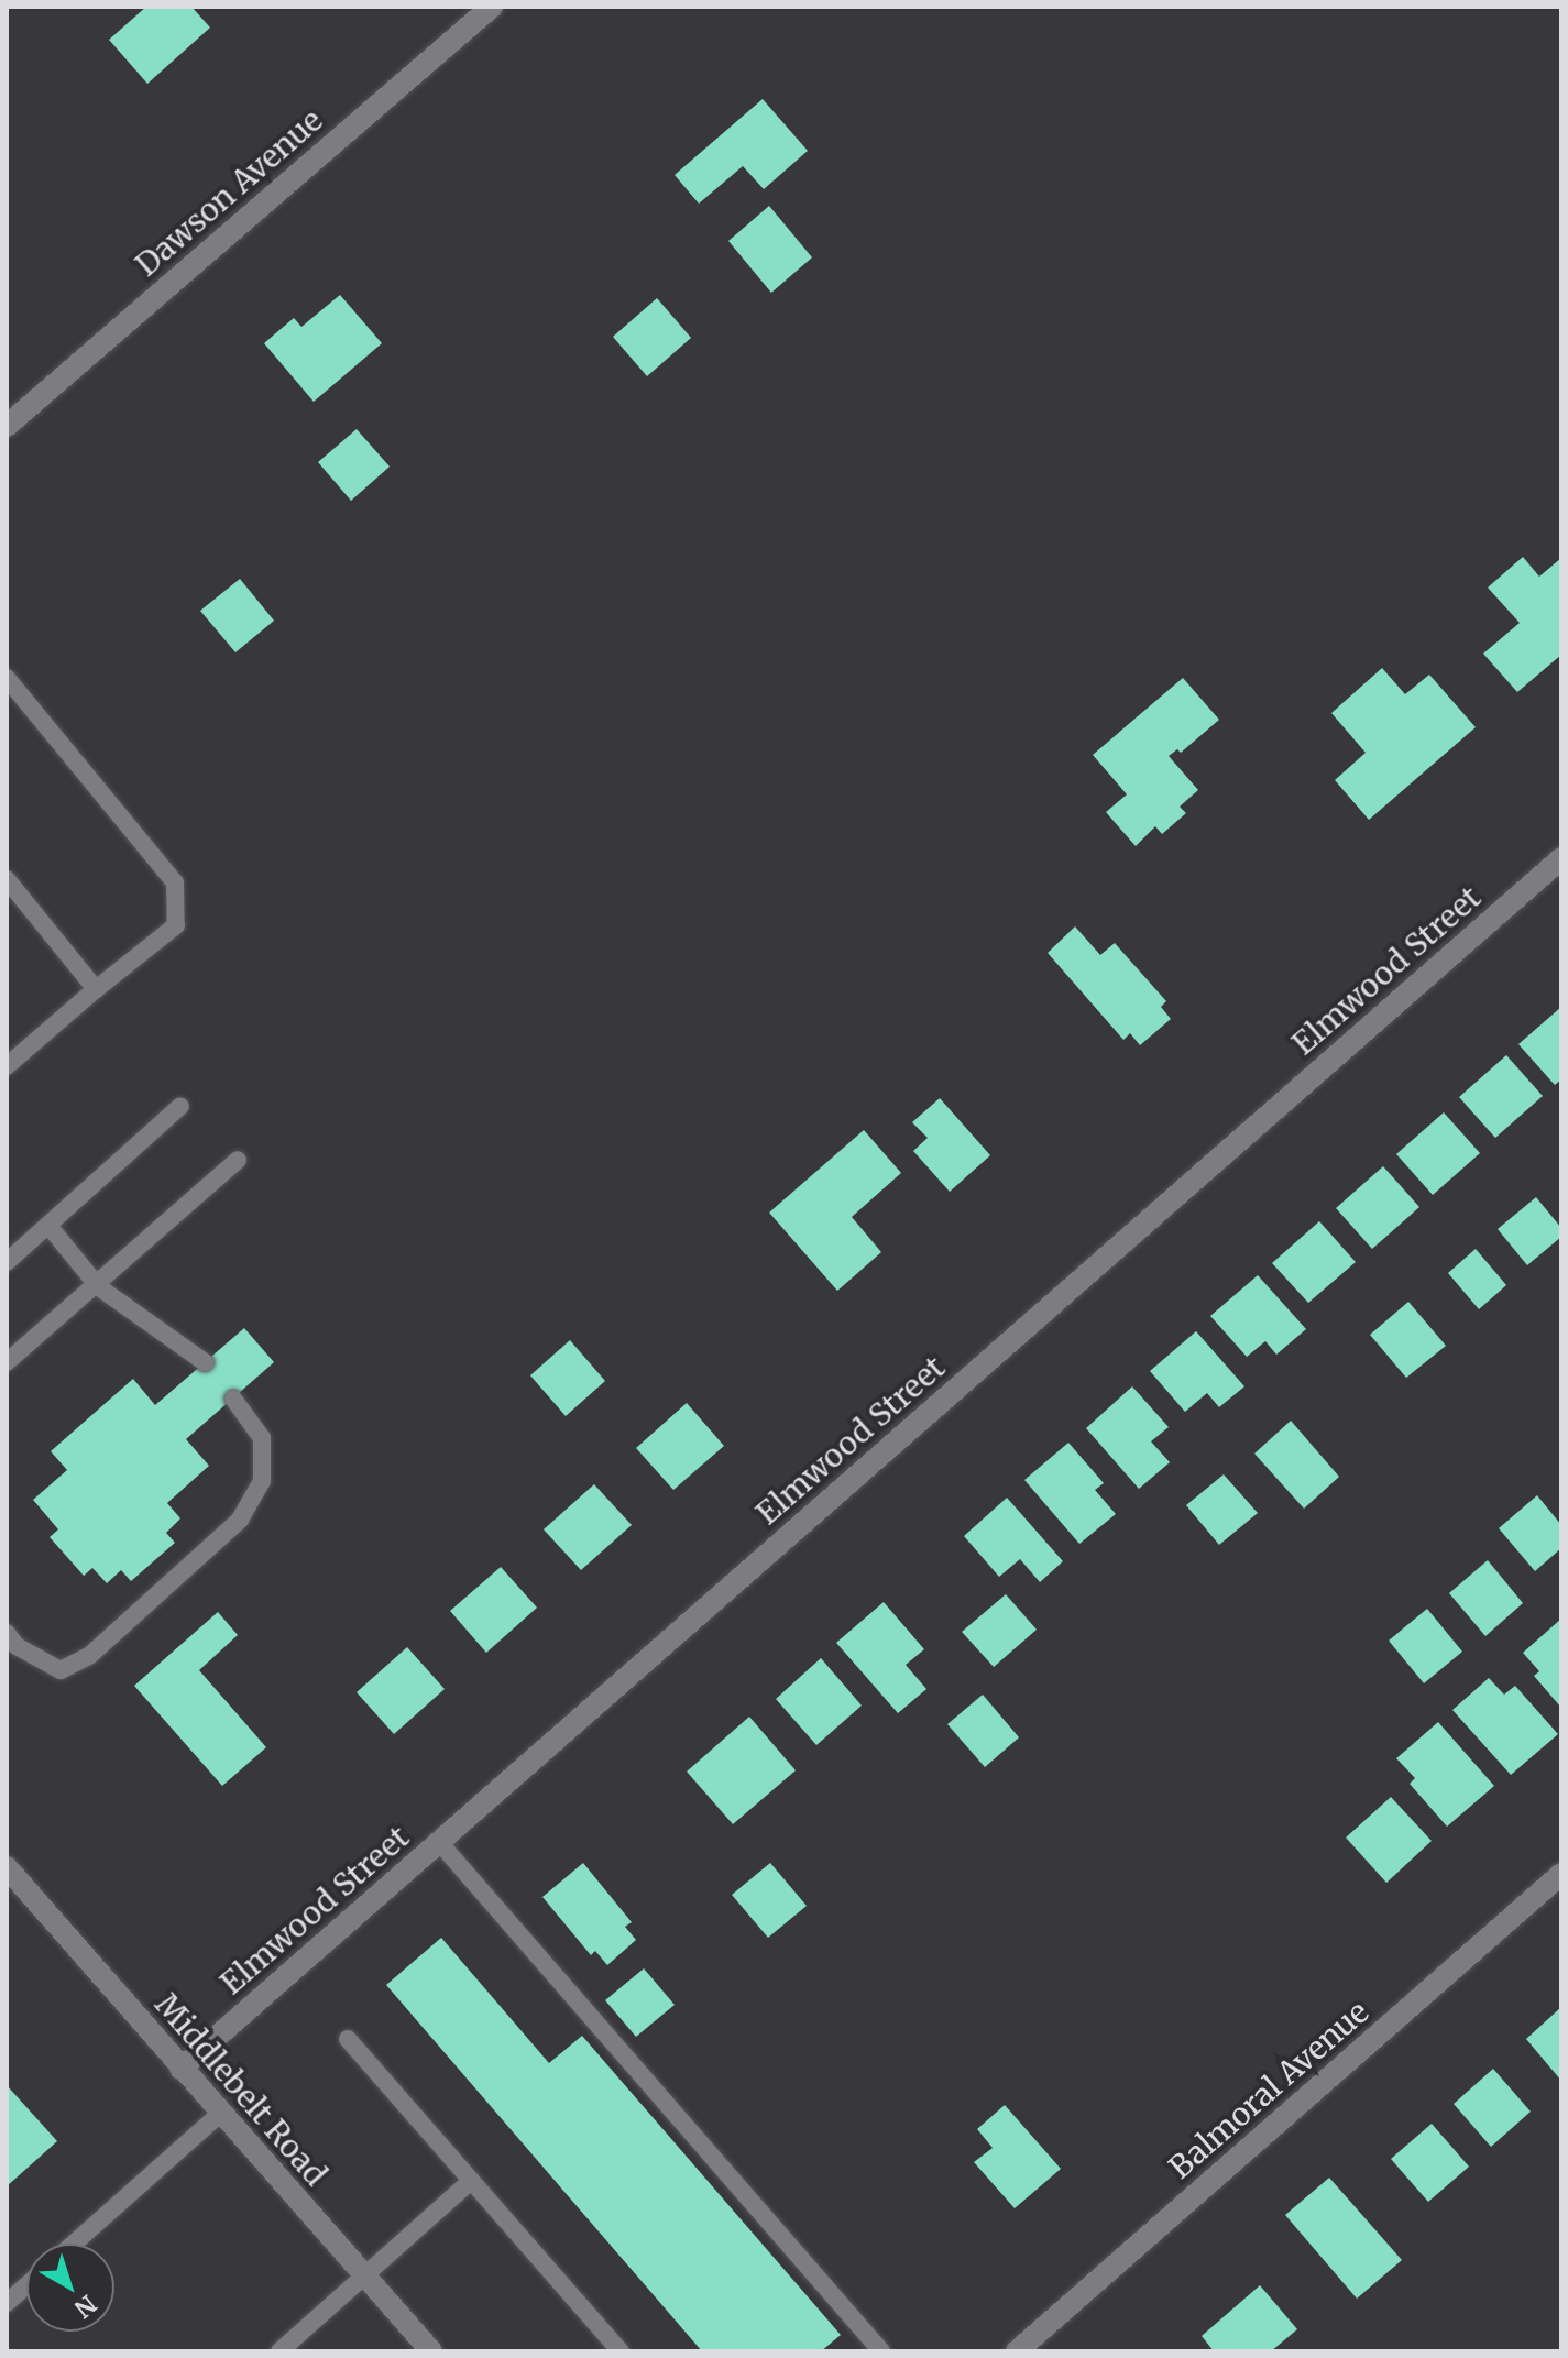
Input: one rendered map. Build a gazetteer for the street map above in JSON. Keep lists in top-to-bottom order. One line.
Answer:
{"streets":{"street":["Dawson Avenue","Elmwood Street","Middlebelt Road","Balmoral Avenue"]},"crossings":[["Elmwood Street","Middlebelt Road"]],"north":"bottom right"}
